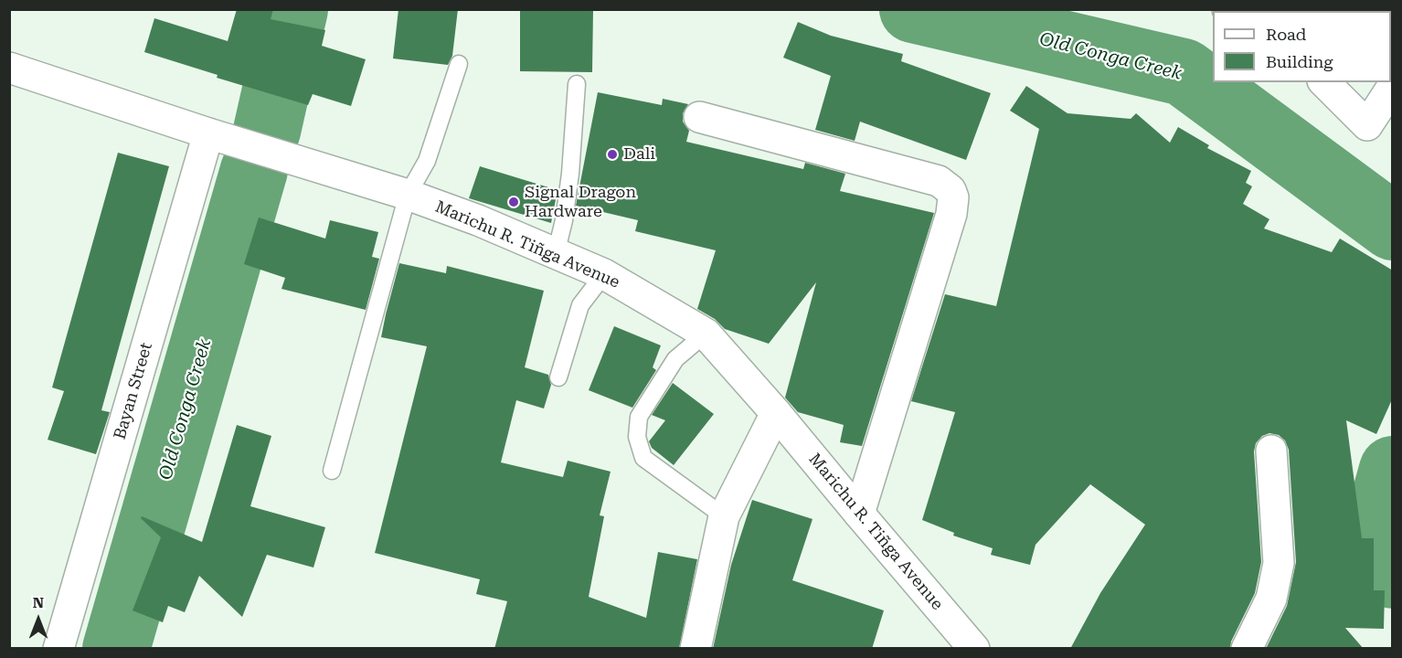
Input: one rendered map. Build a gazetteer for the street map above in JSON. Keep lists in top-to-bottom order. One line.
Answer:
{"streets":{"street":["Marichu R. Tiñga Avenue","Bayan Street"]},"crossings":[["Marichu R. Tiñga Avenue","Bayan Street"]],"water":["Old Conga Creek"],"places":["Dali","Signal Dragon Hardware"],"legend":["Road","Building"],"north":"top"}
